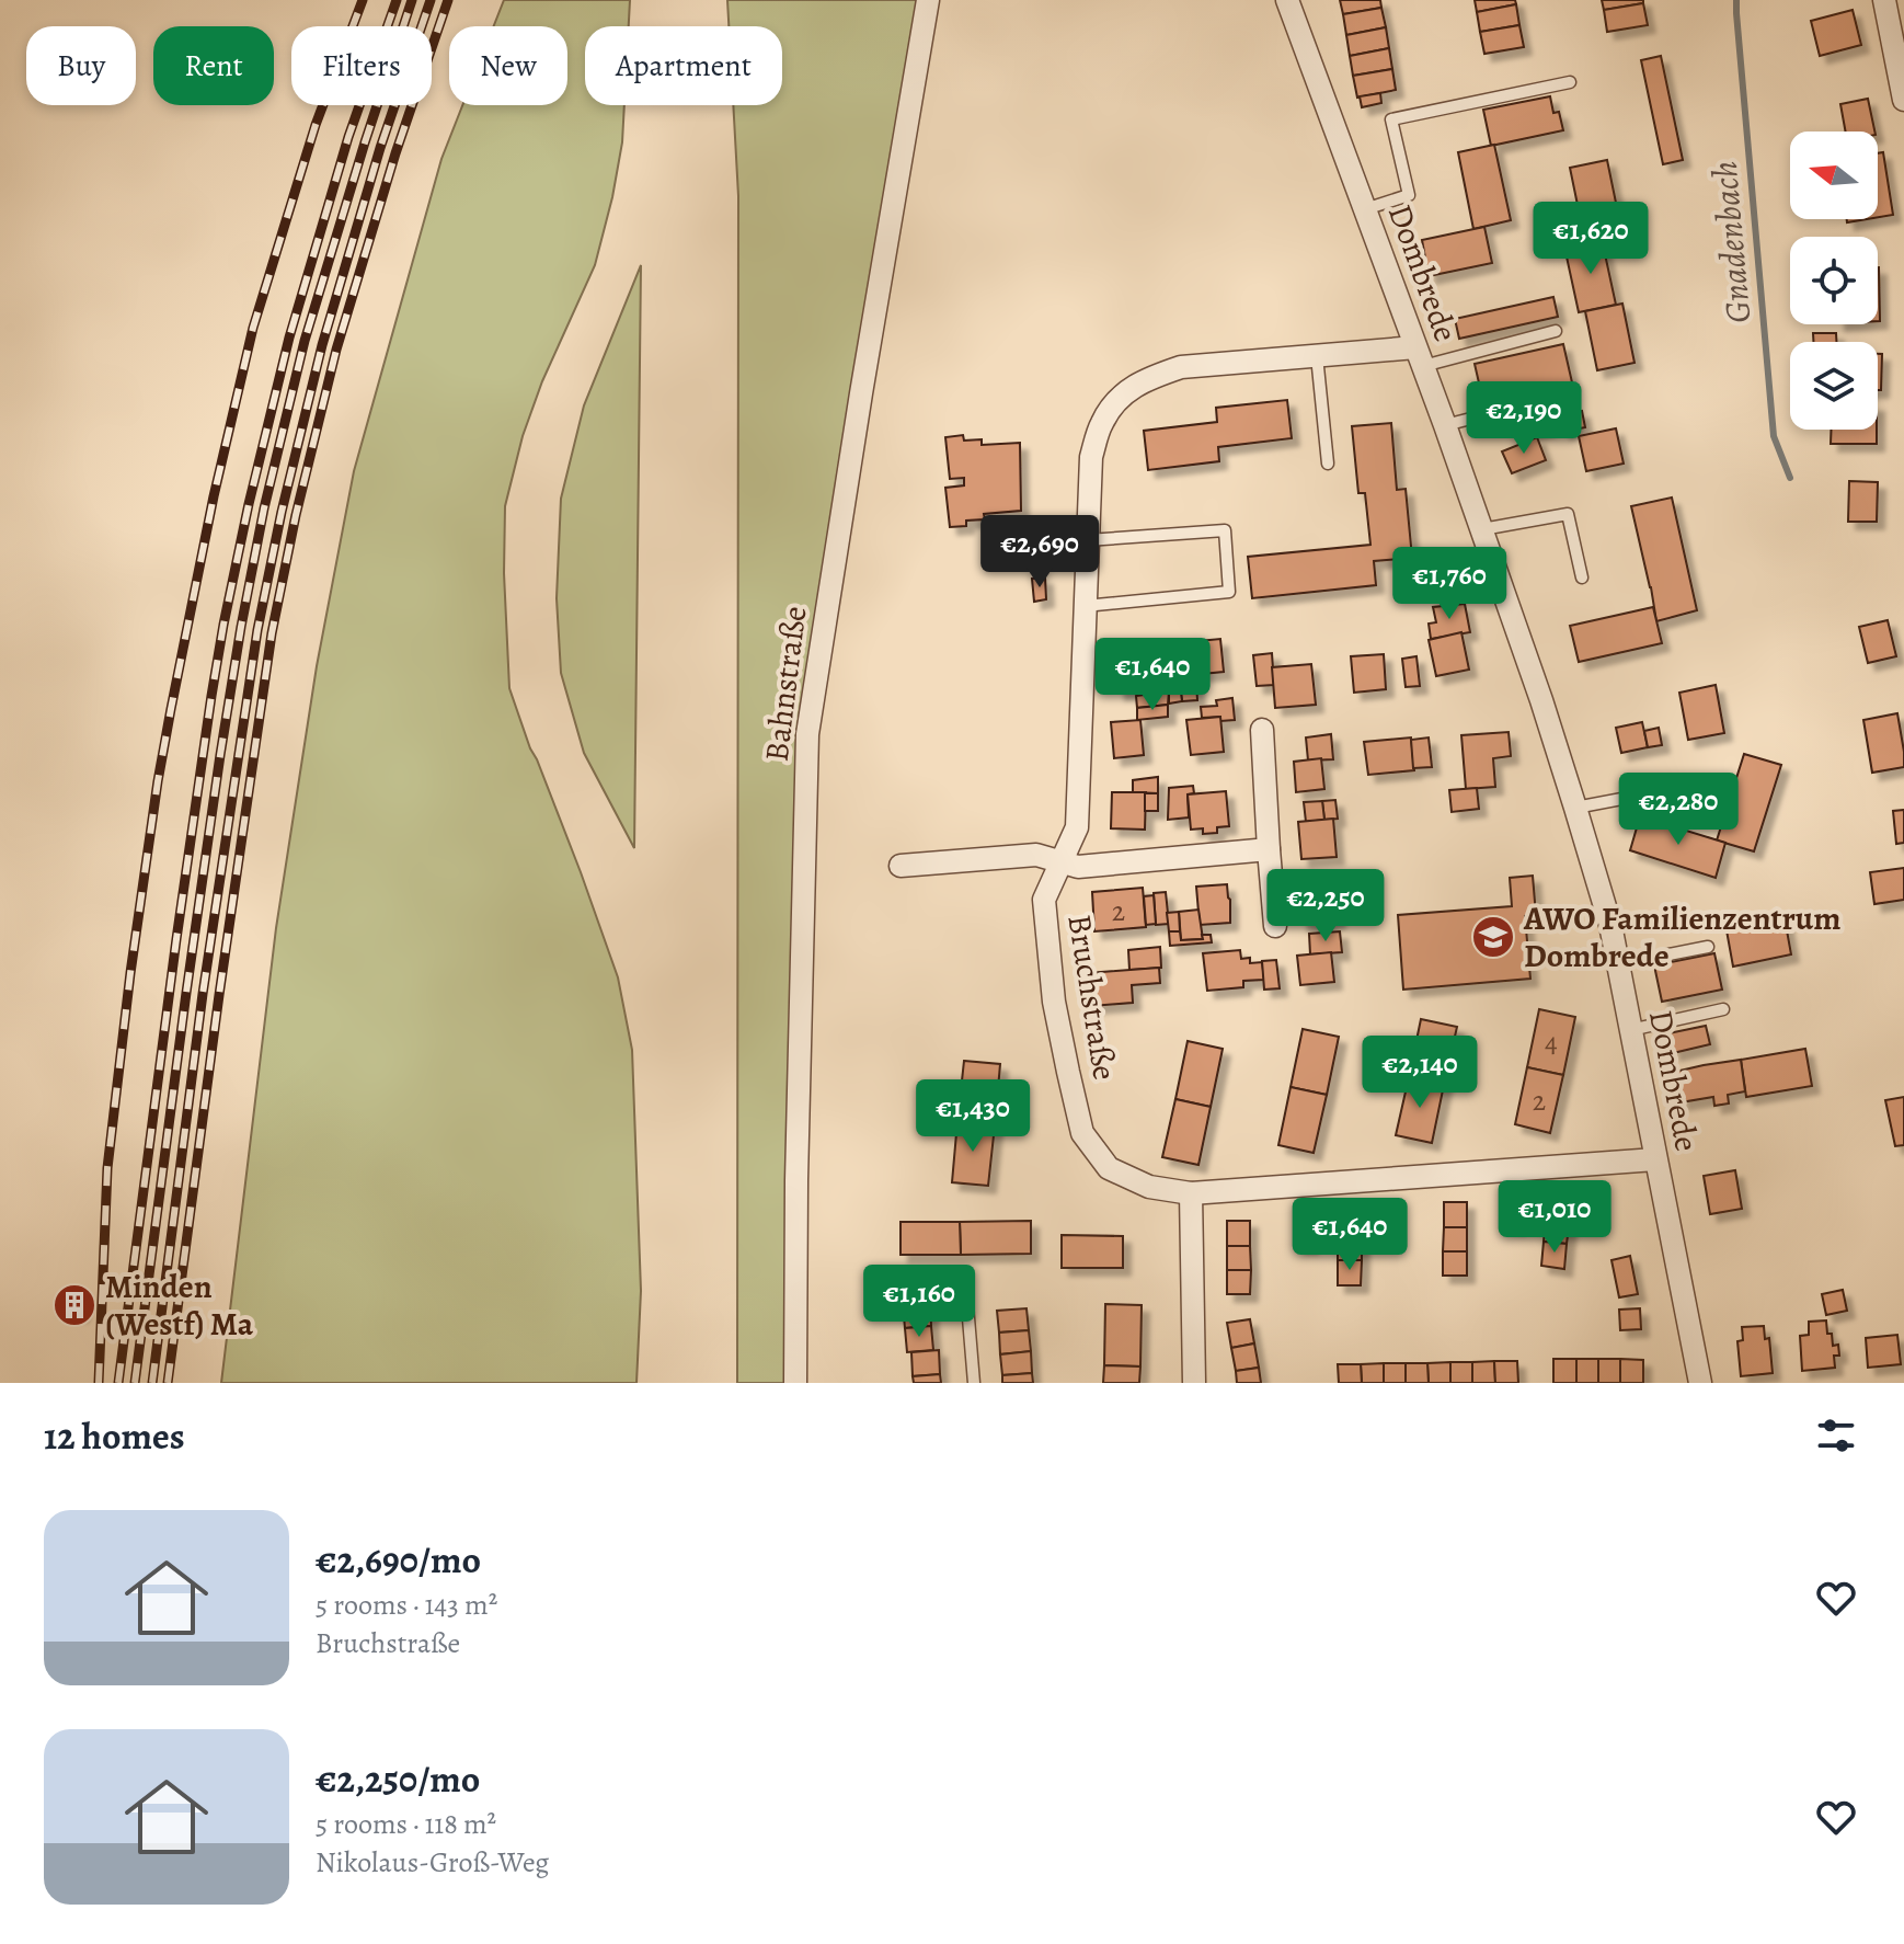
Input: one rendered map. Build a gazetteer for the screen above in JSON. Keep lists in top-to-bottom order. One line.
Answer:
{"streets":{"street":["Dombrede","Bahnstraße","Bruchstraße"]},"crossings":[["Dombrede","Bruchstraße"]],"water":["Gnadenbach"],"places":{"school or university":["AWO Familienzentrum Dombrede"],"building":["Minden (Westf) Ma"]},"house_numbers":["2","4","2"],"north":"left","page":{"chip":["Buy","Rent","Filters","New","Apartment"],"price":["€1,620","€2,190","€2,690","€1,760","€1,640","€2,280","€2,250","€2,140","€1,430","€1,010","€1,640","€1,160"],"heading":"12 homes","list":[{"name":"€2,690/mo","note":"5 rooms · 143 m² · Bruchstraße"},{"name":"€2,250/mo","note":"5 rooms · 118 m² · Nikolaus-Groß-Weg"}]}}
